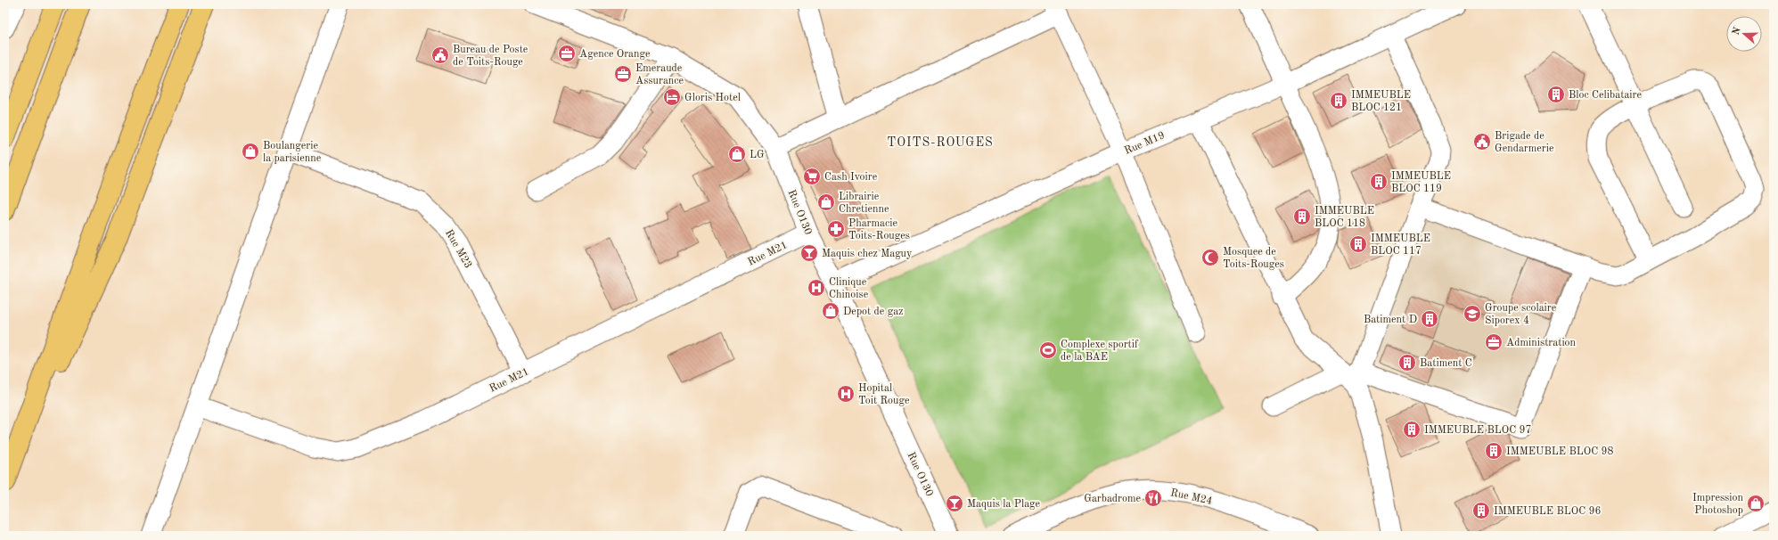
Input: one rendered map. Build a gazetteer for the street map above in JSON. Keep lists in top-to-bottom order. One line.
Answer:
{"streets":{"street":["Rue M19","Rue O130","Rue M23","Rue M21","Rue M24"]},"crossings":[["Rue M19","Rue O130"],["Rue O130","Rue M21"],["Rue M23","Rue M21"]],"districts":["TOITS-ROUGES"],"places":{"office":["Agence Orange","Emeraude Assurance","Administration"],"public building":["Bureau de Poste de Toits-Rouge","Brigade de Gendarmerie"],"building":["Bloc Celibataire","IMMEUBLE BLOC 121","IMMEUBLE BLOC 119","IMMEUBLE BLOC 118","IMMEUBLE BLOC 117","Batiment D","Batiment C","IMMEUBLE BLOC 97","IMMEUBLE BLOC 98","IMMEUBLE BLOC 96"],"hotel":["Gloris Hotel"],"shop":["Boulangerie la parisienne","LG","Librairie Chretienne","Depot de gaz","Impression Photoshop"],"supermarket":["Cash Ivoire"],"pharmacy":["Pharmacie Toits-Rouges"],"bar":["Maquis chez Maguy","Maquis la Plage"],"mosque":["Mosquee de Toits-Rouges"],"hospital":["Clinique Chinoise","Hopital Toit Rouge"],"school or university":["Groupe scolaire Siporex 4"],"sports":["Complexe sportif de la BAE"],"restaurant":["Garbadrome"]},"north":"left"}
